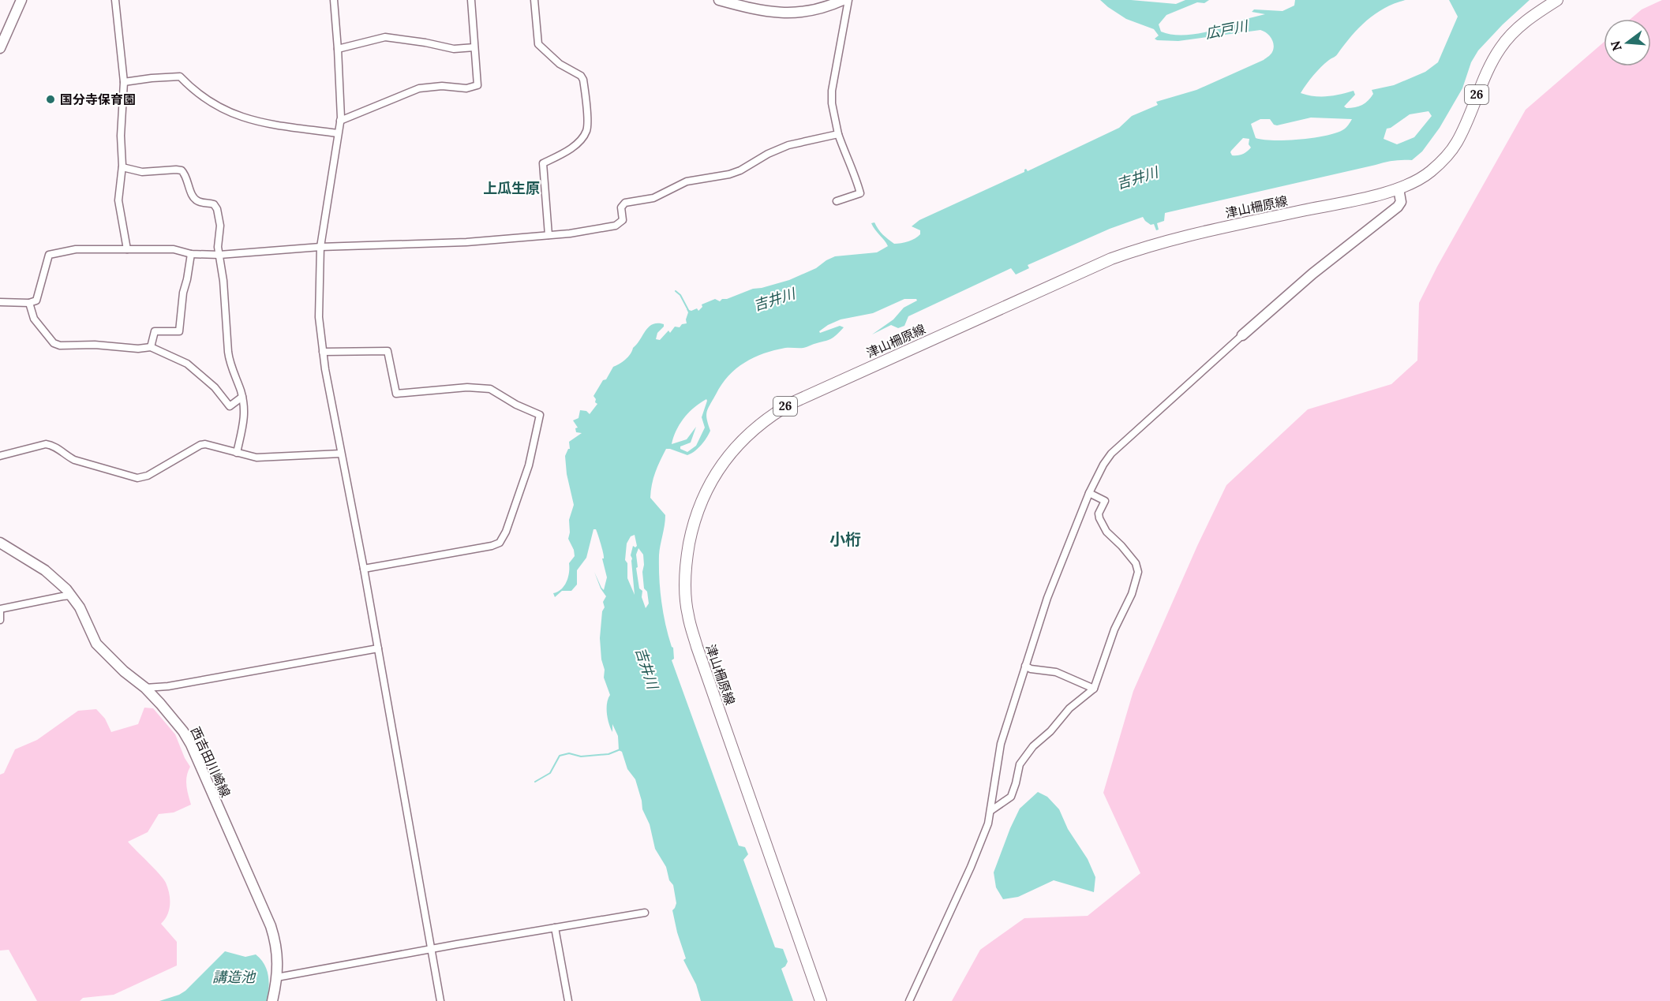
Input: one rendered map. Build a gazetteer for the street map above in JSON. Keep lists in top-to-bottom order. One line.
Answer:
{"streets":{"main road":["26","津山柵原線","西吉田川崎線"]},"districts":["上瓜生原","小桁"],"water":["広戸川","吉井川","講造池"],"places":["国分寺保育園"],"north":"left"}
